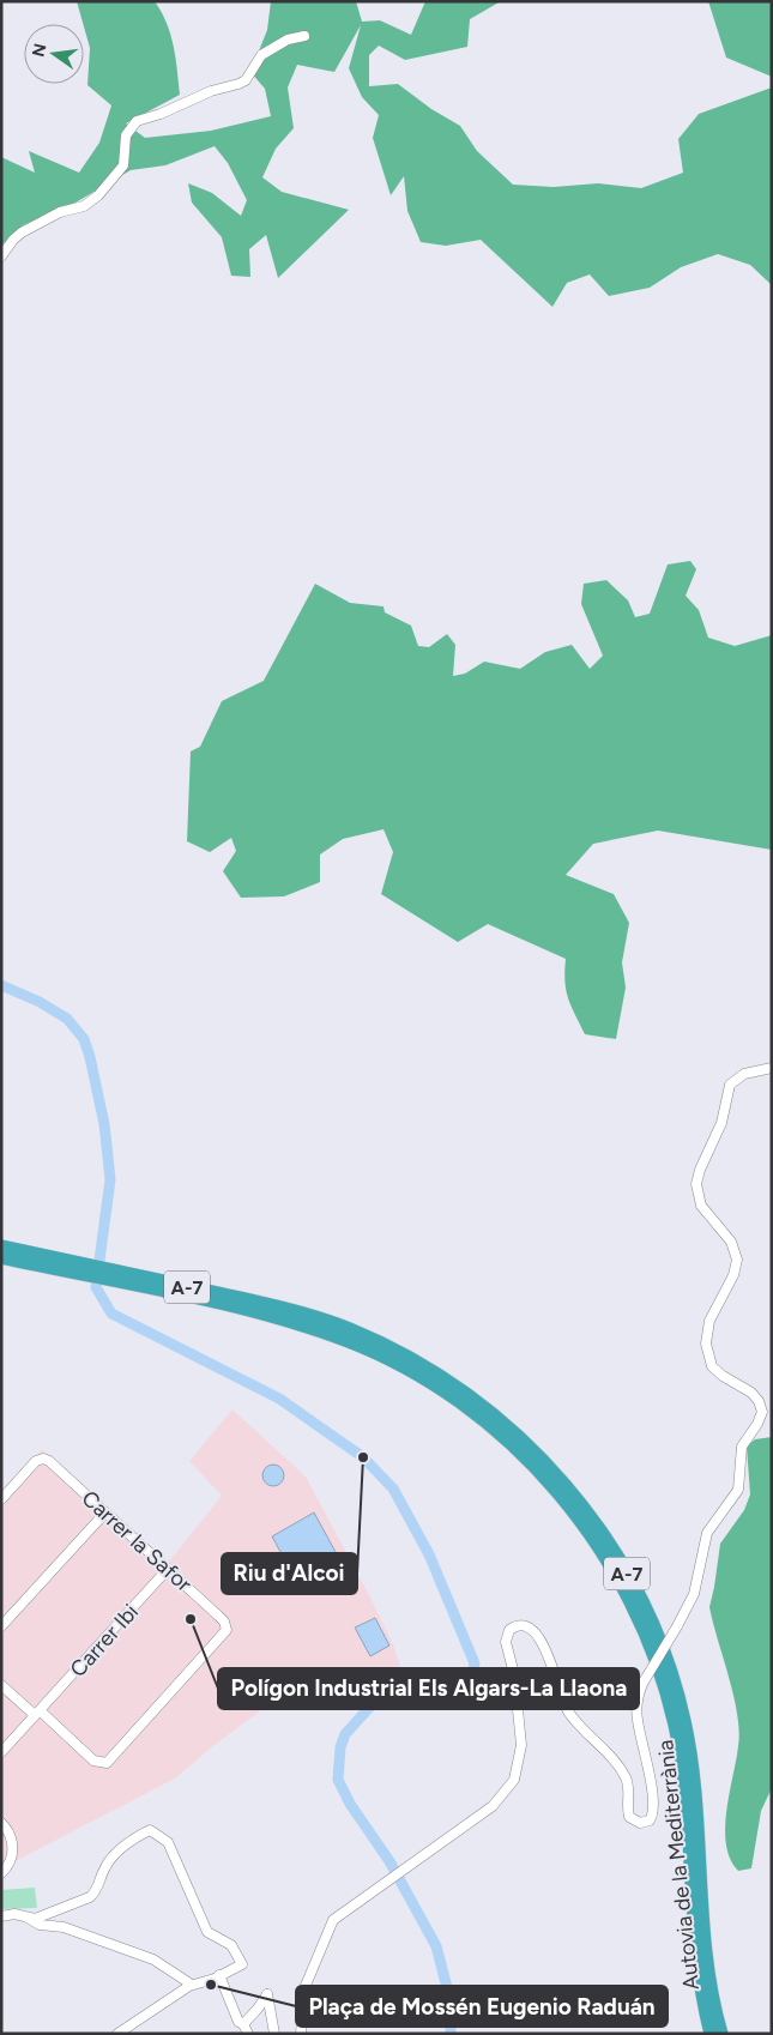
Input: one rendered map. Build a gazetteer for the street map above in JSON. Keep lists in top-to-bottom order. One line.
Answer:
{"streets":{"highway":["A-7","Autovia de la Mediterrània"],"street":["Carrer la Safor","Carrer Ibi"]},"crossings":[["Carrer la Safor","Carrer Ibi"]],"places":["Riu d'Alcoi","Polígon Industrial Els Algars-La Llaona","Plaça de Mossén Eugenio Raduán"],"north":"left"}
